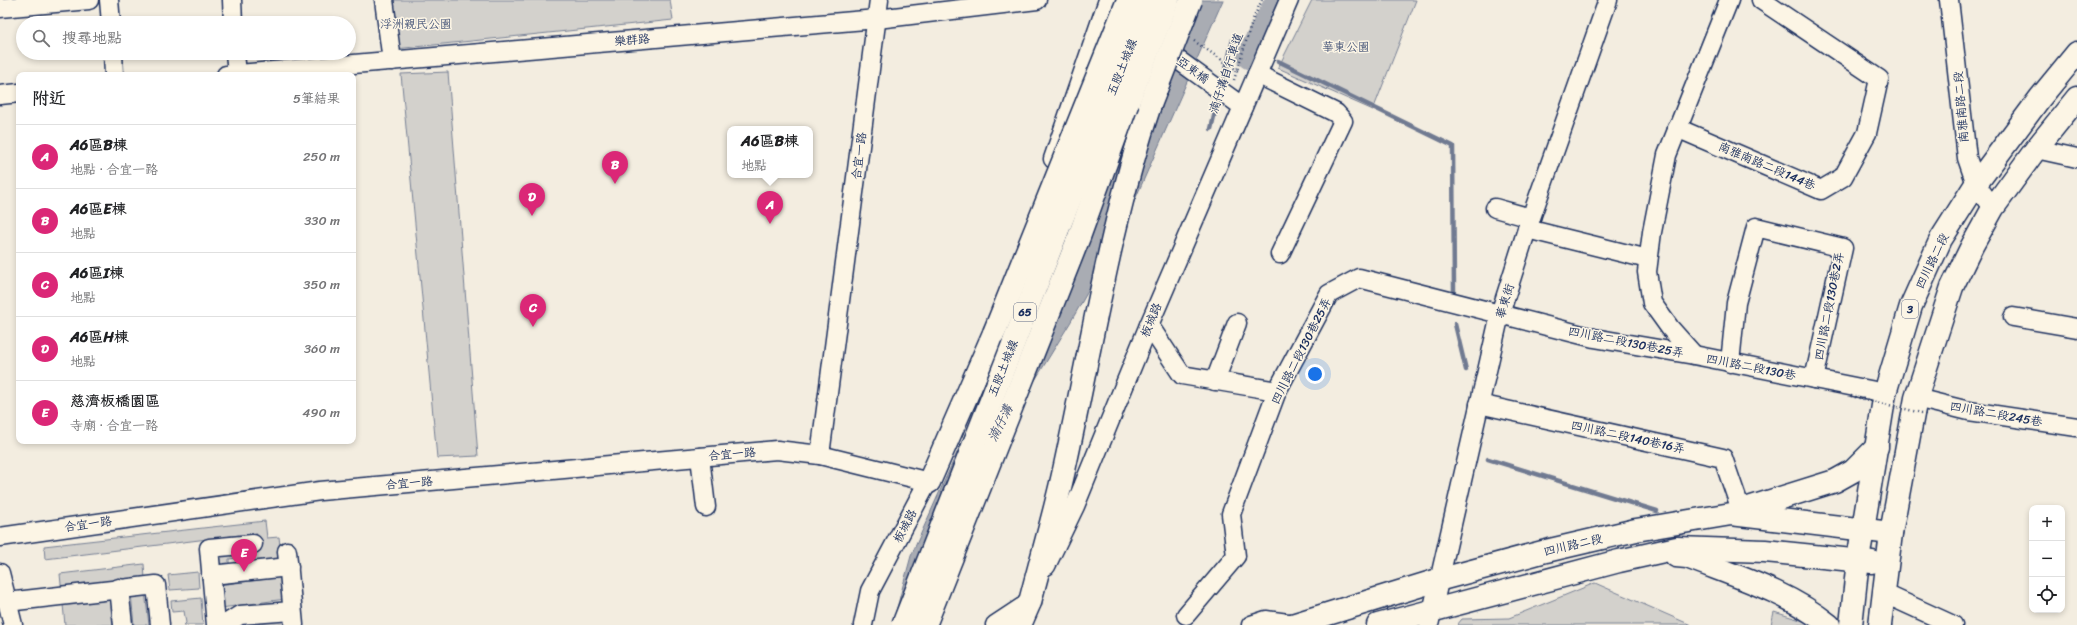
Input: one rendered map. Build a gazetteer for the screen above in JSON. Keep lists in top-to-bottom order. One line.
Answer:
{"streets":{"main road":["五股土城線","四川路二段","3","65"],"street":["樂群路","亞東橋","南雅南路二段","合宜一路","南雅南路二段144巷","華東街","四川路二段130巷2弄","板城路","四川路二段130巷25弄","四川路二段130巷","四川路二段245巷","四川路二段140巷16弄"],"path":["湳仔溝自行車道"]},"crossings":[["樂群路","合宜一路"],["亞東橋","湳仔溝自行車道"],["亞東橋","板城路"],["南雅南路二段","四川路二段"],["合宜一路","板城路"],["南雅南路二段144巷","四川路二段130巷"],["四川路二段","華東街"],["四川路二段","3"],["四川路二段","四川路二段130巷"],["四川路二段","四川路二段140巷16弄"],["華東街","四川路二段130巷25弄"],["華東街","四川路二段140巷16弄"],["四川路二段130巷2弄","四川路二段130巷"],["四川路二段130巷25弄","四川路二段130巷"]],"water":["湳仔溝"],"parks":["浮洲親民公園","華東公園"],"page":{"search":"搜尋地點","heading":["附近","5筆結果"],"list":[{"mark":"A","name":"A6區B棟","note":"地點 · 合宜一路","value":"250 m"},{"mark":"B","name":"A6區E棟","note":"地點","value":"330 m"},{"mark":"C","name":"A6區I棟","note":"地點","value":"350 m"},{"mark":"D","name":"A6區H棟","note":"地點","value":"360 m"},{"mark":"E","name":"慈濟板橋園區","note":"寺廟 · 合宜一路","value":"490 m"}],"popup":["A6區B棟","地點"],"pins":["B","D","A","C","E"],"map_buttons":["+","−"]}}
